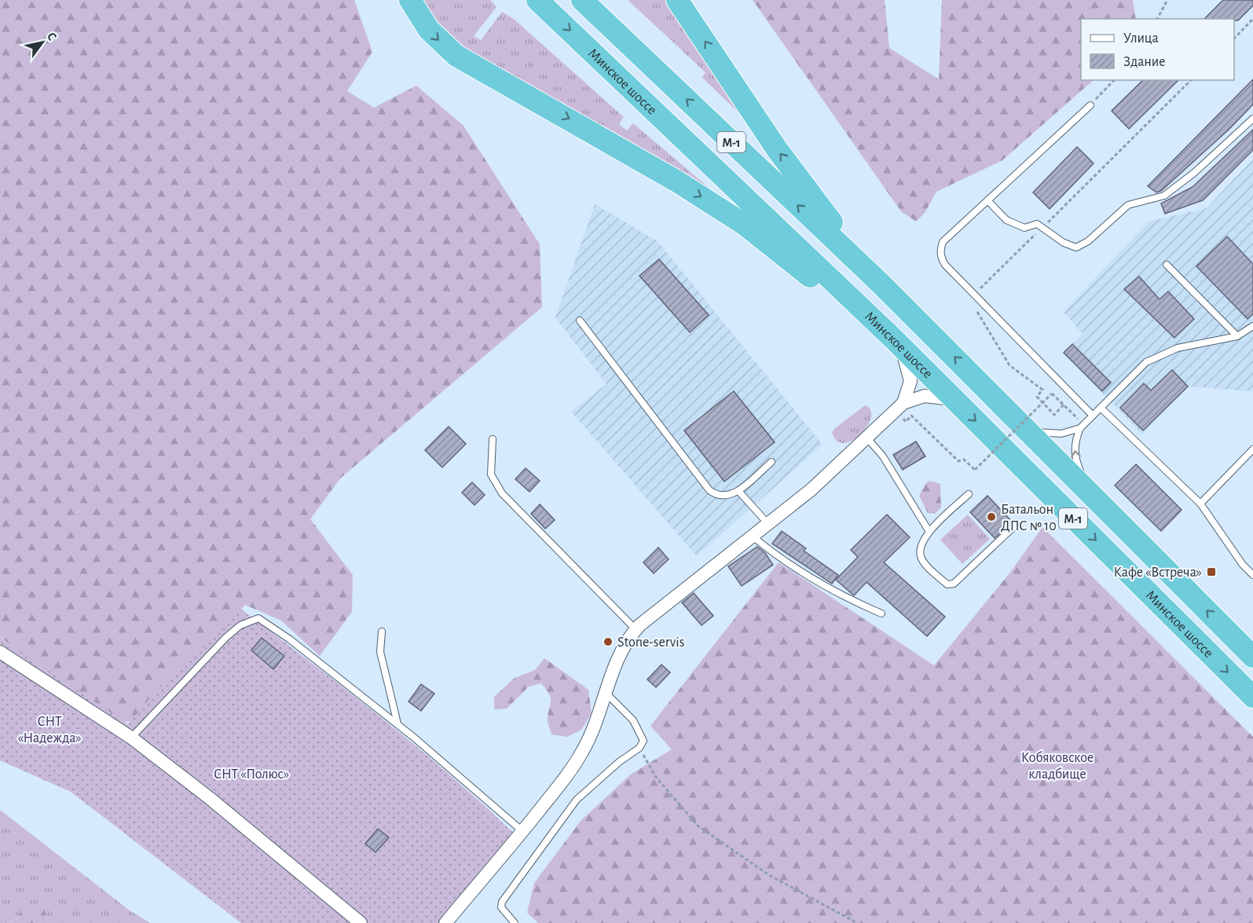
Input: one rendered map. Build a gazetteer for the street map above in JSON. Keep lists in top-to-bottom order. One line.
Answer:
{"streets":{"highway":["Минское шоссе","М-1"]},"parks":["СНТ «Надежда»","Кобяковское кладбище","СНТ «Полюс»"],"places":{"other":["Батальон ДПС № 10","Stone-servis"],"transit":["Кафе «Встреча»"]},"legend":["Улица","Здание"],"north":"top right"}
